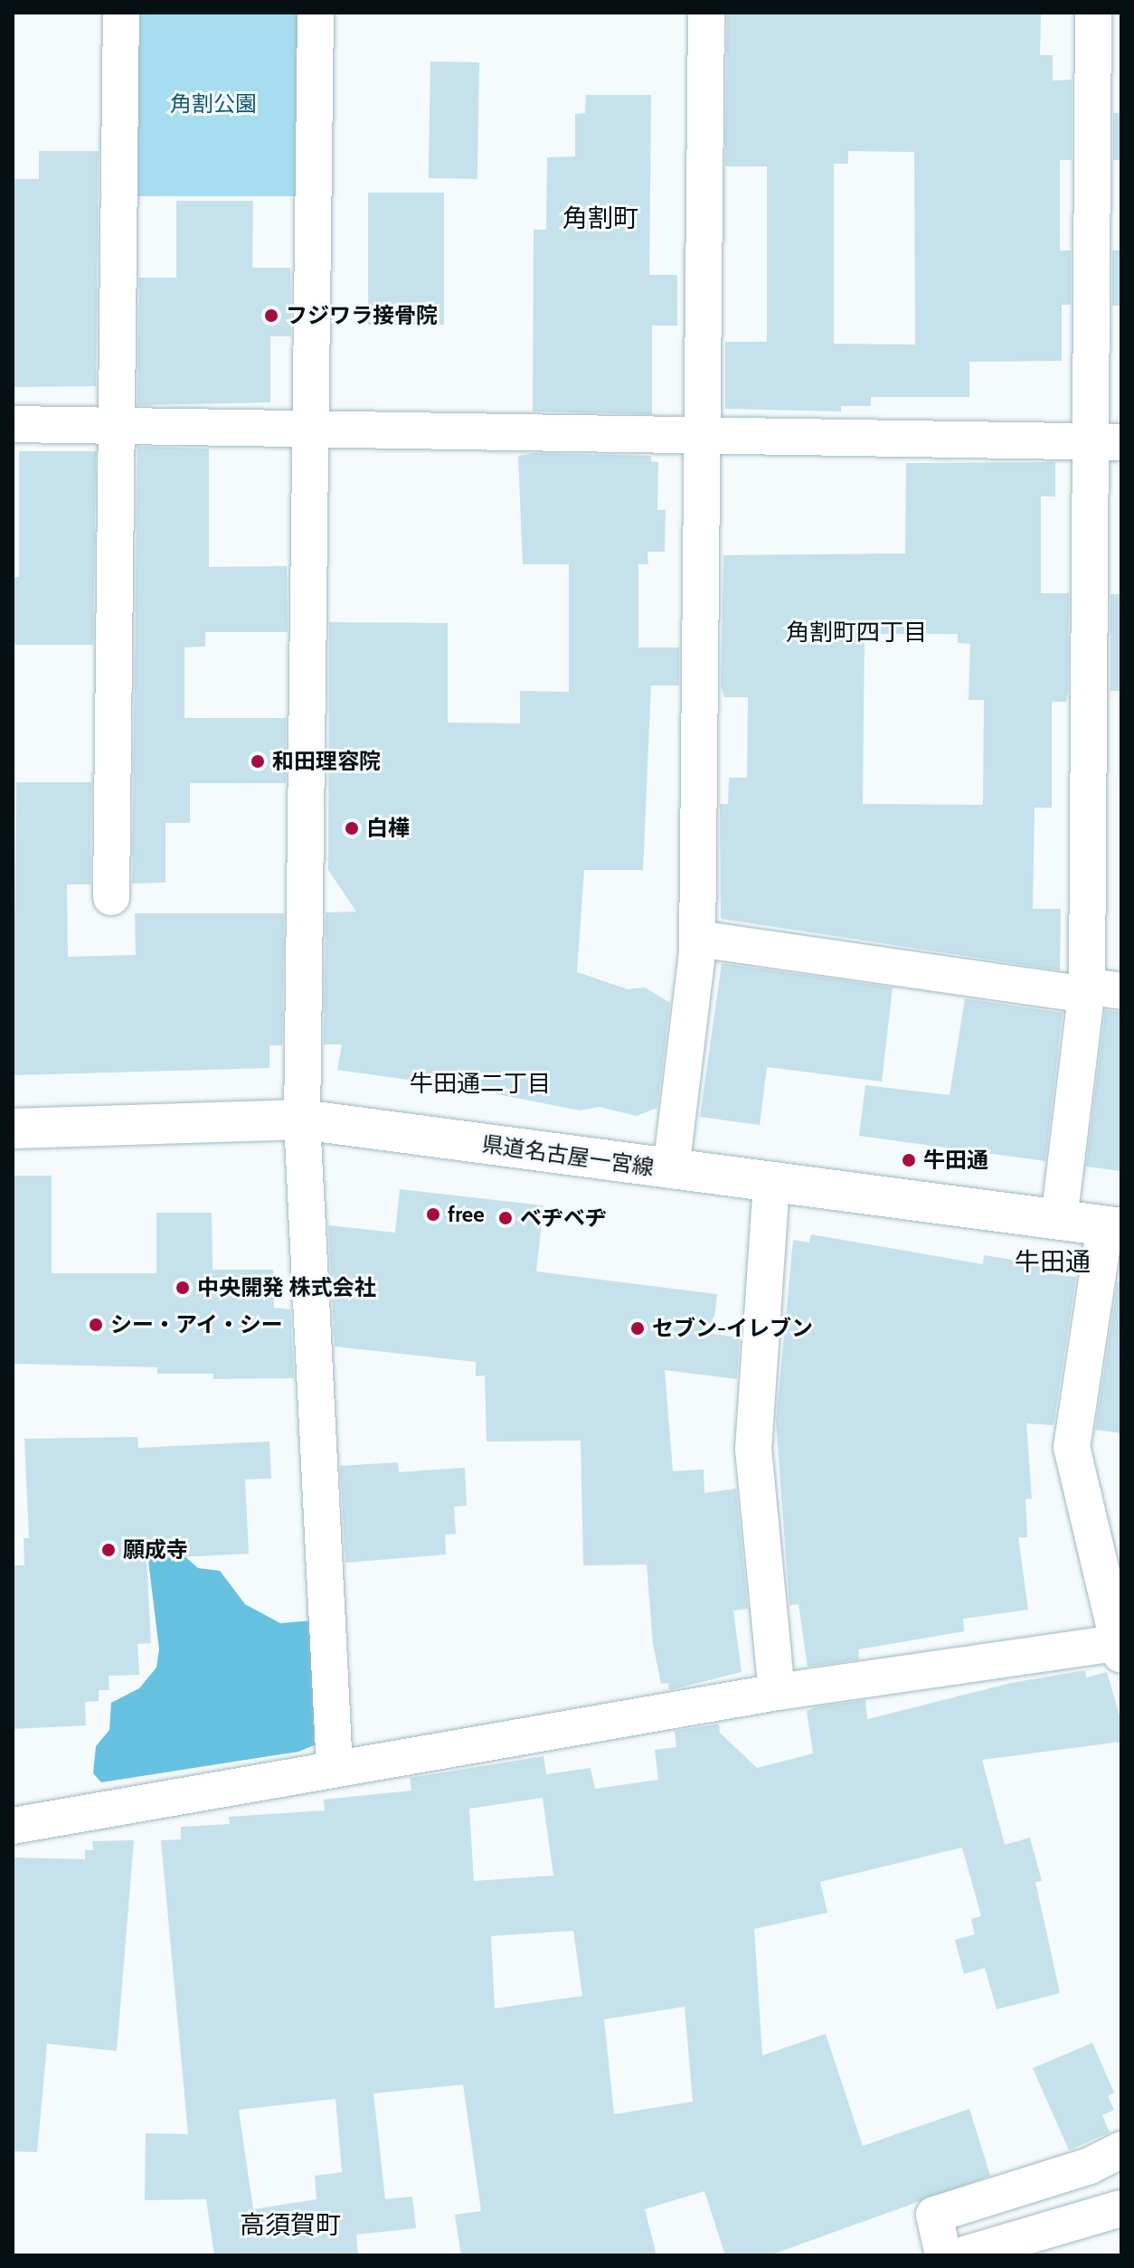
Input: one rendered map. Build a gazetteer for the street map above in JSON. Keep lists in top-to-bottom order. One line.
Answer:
{"streets":{"main road":["県道名古屋一宮線"]},"districts":["角割町","角割町四丁目","牛田通二丁目","牛田通","高須賀町"],"parks":["角割公園"],"places":["フジワラ接骨院","和田理容院","白樺","牛田通","free","ベヂベヂ","中央開発 株式会社","シー・アイ・シー","セブン-イレブン","願成寺"]}
